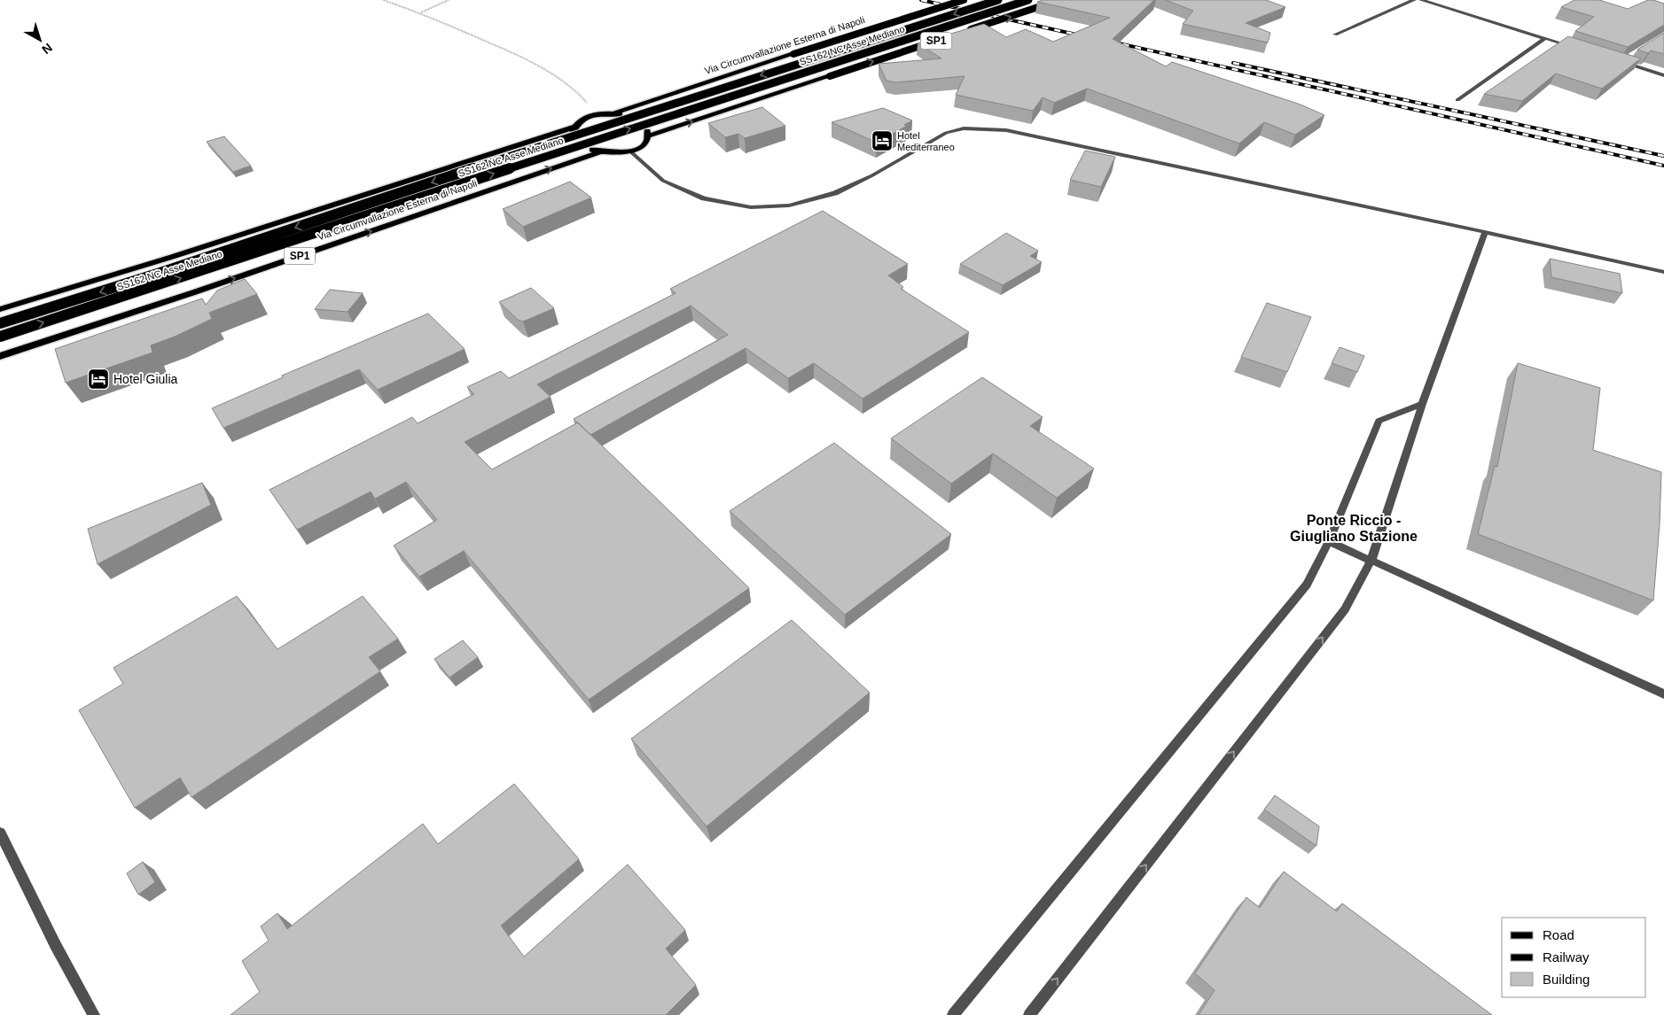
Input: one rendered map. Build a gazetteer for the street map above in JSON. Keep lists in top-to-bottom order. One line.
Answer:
{"streets":{"highway":["SS162 NC Asse Mediano"],"main road":["SP1","Via Circumvallazione Esterna di Napoli"]},"districts":["Ponte Riccio - Giugliano Stazione"],"places":{"hotel":["Hotel Mediterraneo","Hotel Giulia"]},"legend":["Road","Railway","Building"],"north":"bottom right"}
